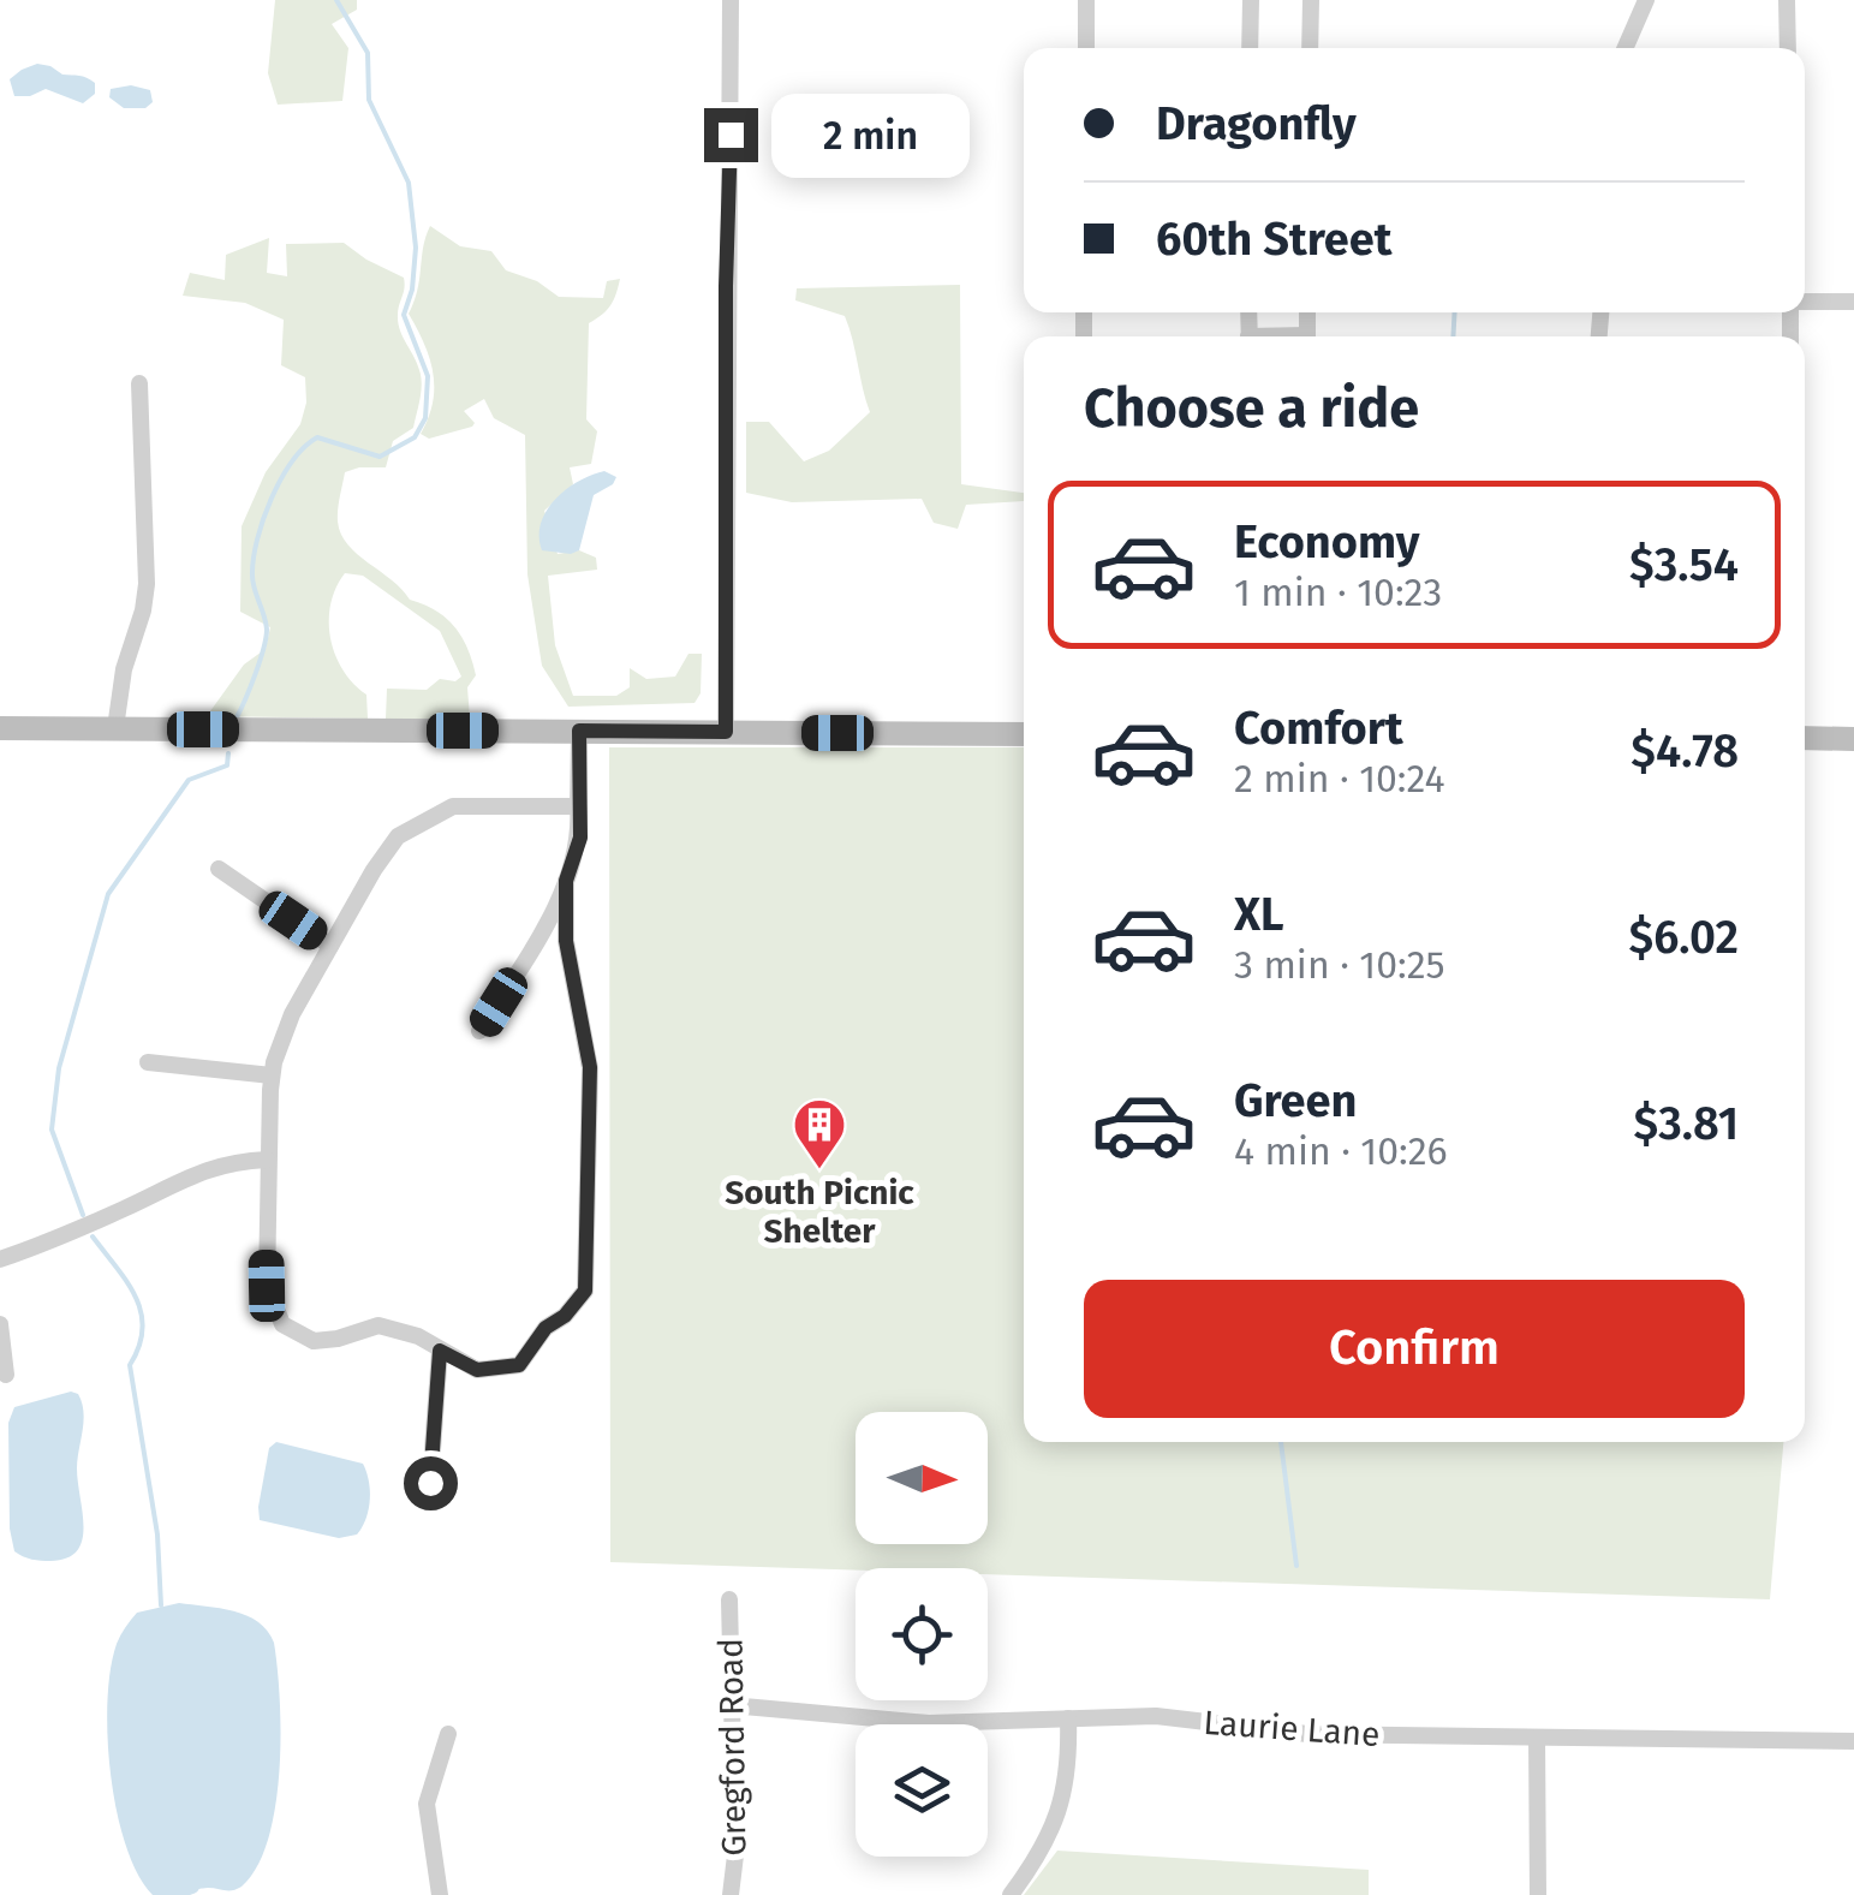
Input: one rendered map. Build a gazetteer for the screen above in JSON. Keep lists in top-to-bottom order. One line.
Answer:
{"streets":{"street":["Laurie Lane","Gregford Road"]},"crossings":[["Laurie Lane","Gregford Road"]],"places":{"building":["South Picnic Shelter"]},"north":"right","page":{"banner":["Dragonfly","60th Street"],"bubble":"2 min","heading":"Choose a ride","list":[{"name":"Economy","note":"1 min · 10:23","value":"$3.54"},{"name":"Comfort","note":"2 min · 10:24","value":"$4.78"},{"name":"XL","note":"3 min · 10:25","value":"$6.02"},{"name":"Green","note":"4 min · 10:26","value":"$3.81"}],"buttons":"Confirm"}}
